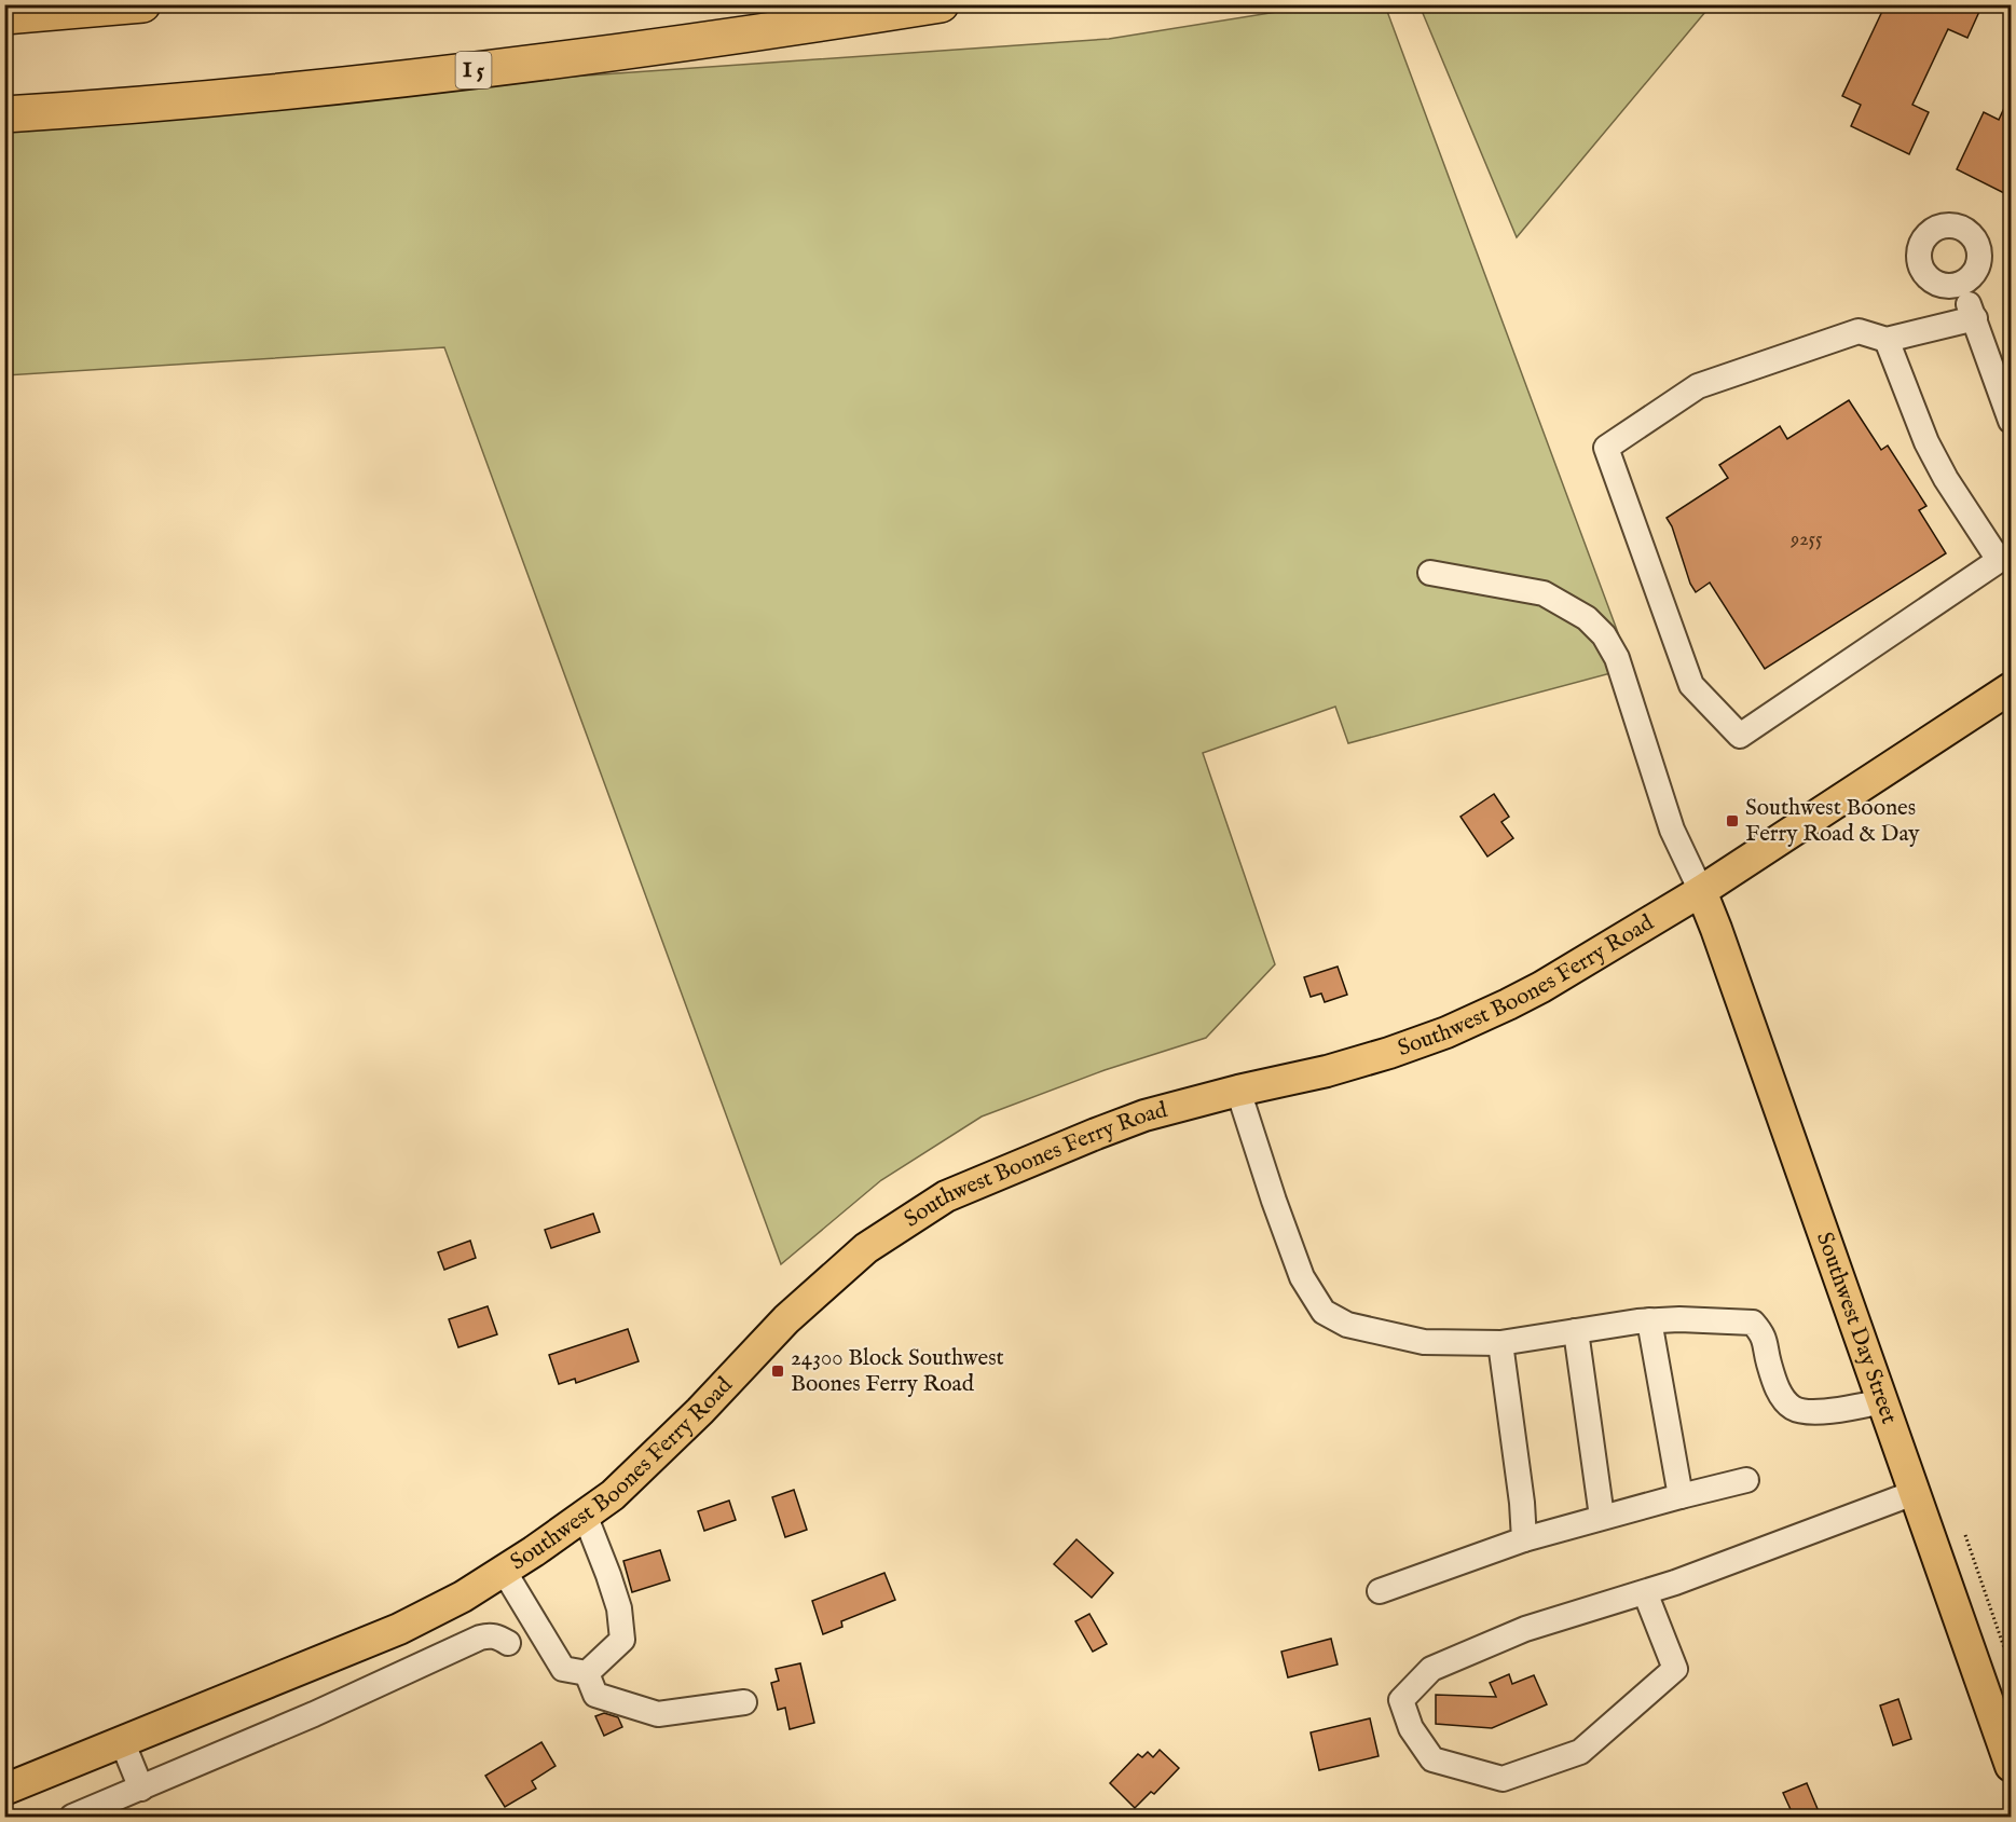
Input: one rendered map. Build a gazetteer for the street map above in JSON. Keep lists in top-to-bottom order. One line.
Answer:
{"streets":{"highway":["I 5"],"main road":["Southwest Boones Ferry Road","Southwest Day Street"]},"crossings":[["Southwest Boones Ferry Road","Southwest Day Street"]],"places":{"transit":["Southwest Boones Ferry Road & Day","24300 Block Southwest Boones Ferry Road"]},"house_numbers":["9255"]}
